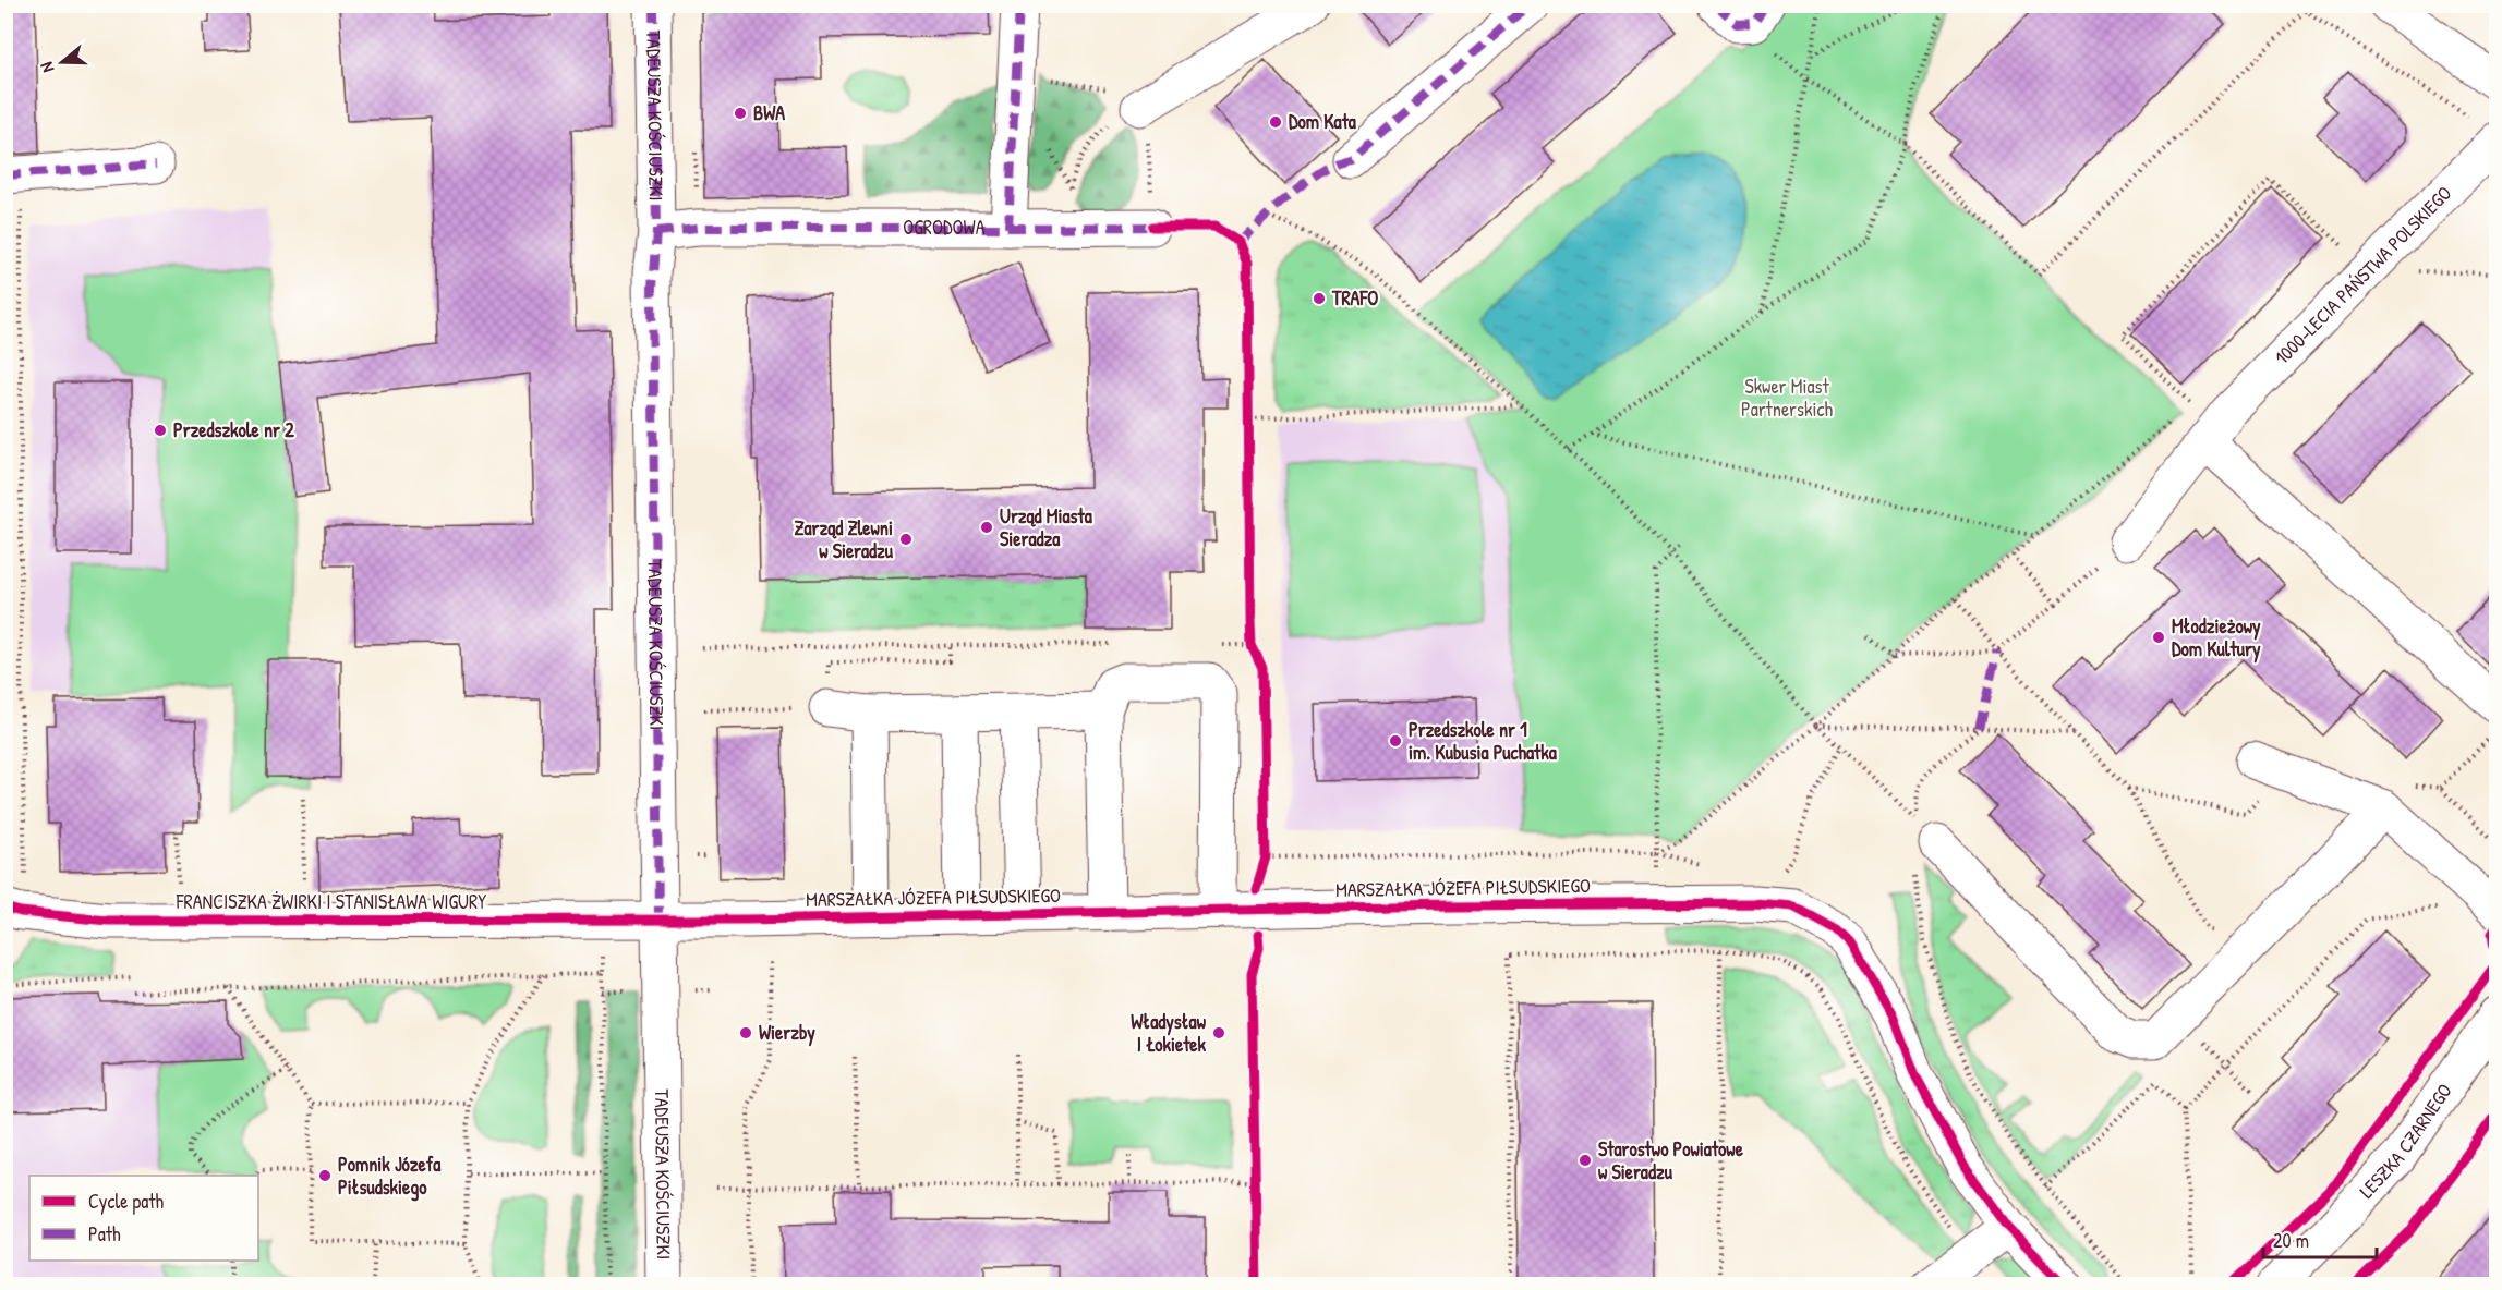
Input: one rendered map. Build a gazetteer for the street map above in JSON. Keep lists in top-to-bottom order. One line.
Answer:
{"streets":{"street":["TADEUSZA KOŚCIUSZKI","OGRODOWA","1000-LECIA PAŃSTWA POLSKIEGO","MARSZAŁKA JÓZEFA PIŁSUDSKIEGO","FRANCISZKA ŻWIRKI I STANISŁAWA WIGURY","LESZKA CZARNEGO"]},"crossings":[["TADEUSZA KOŚCIUSZKI","OGRODOWA"],["TADEUSZA KOŚCIUSZKI","MARSZAŁKA JÓZEFA PIŁSUDSKIEGO"],["TADEUSZA KOŚCIUSZKI","FRANCISZKA ŻWIRKI I STANISŁAWA WIGURY"],["MARSZAŁKA JÓZEFA PIŁSUDSKIEGO","FRANCISZKA ŻWIRKI I STANISŁAWA WIGURY"]],"parks":["Skwer Miast Partnerskich"],"places":["BWA","Dom Kata","TRAFO","Przedszkole nr 2","Urząd Miasta Sieradza","Zarząd Zlewni w Sieradzu","Młodzieżowy Dom Kultury","Przedszkole nr 1 im. Kubusia Puchatka","Wierzby","Władysław I Łokietek","Starostwo Powiatowe w Sieradzu","Pomnik Józefa Piłsudskiego"],"legend":["Cycle path","Path"],"scale_bar":"20 m","north":"left"}
